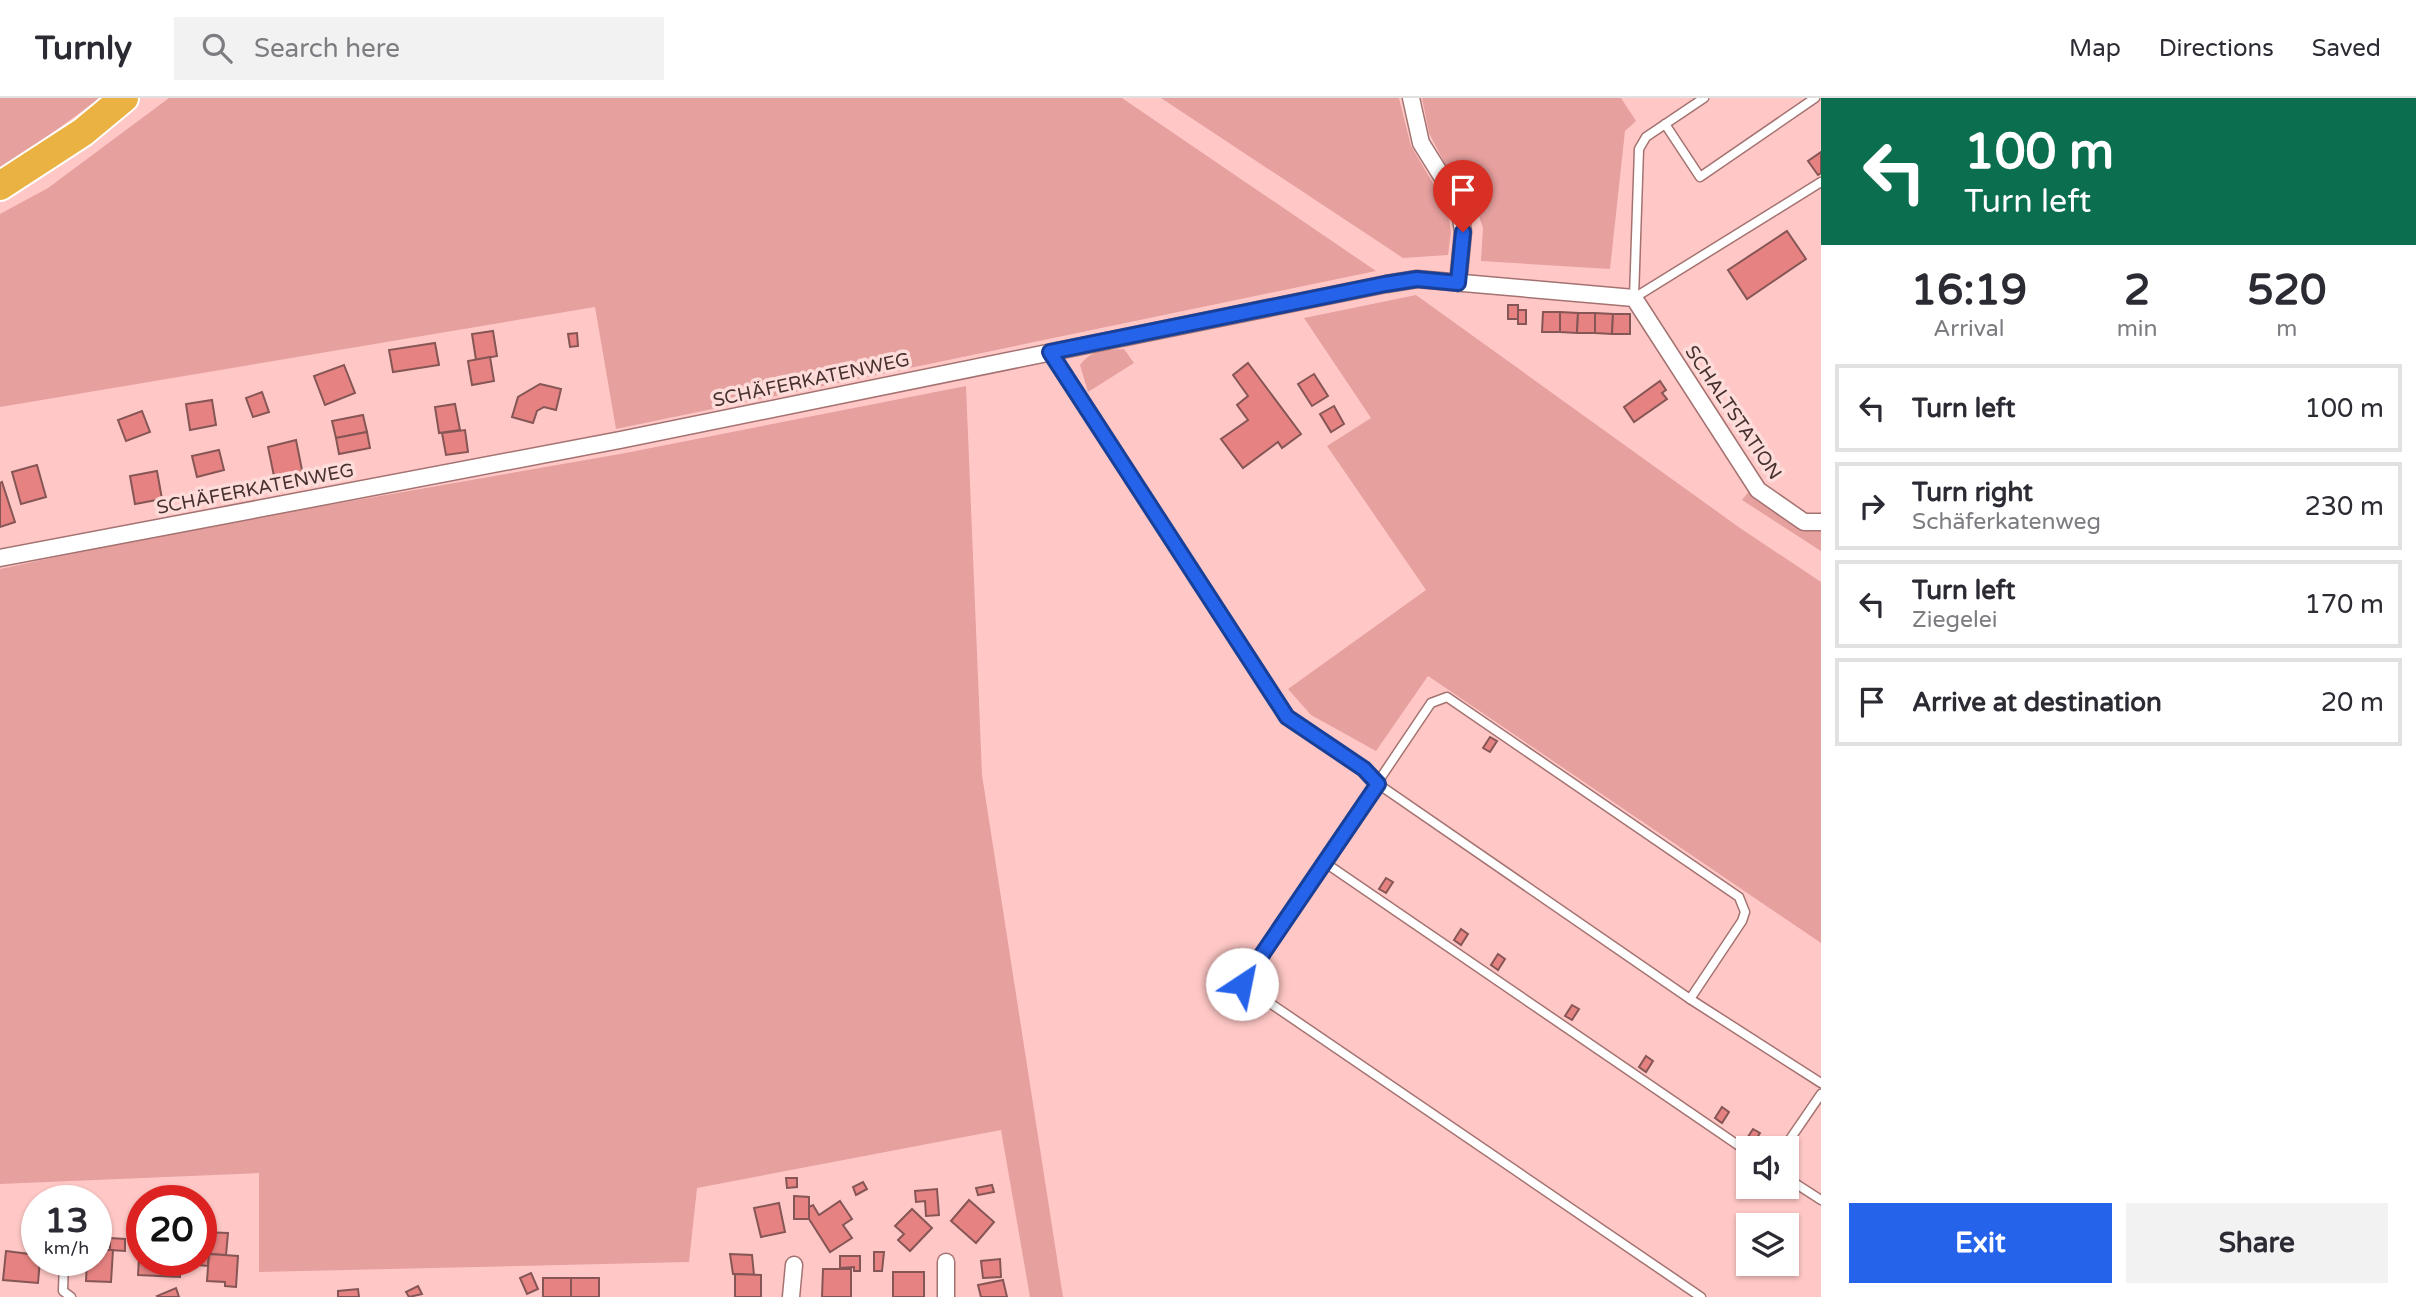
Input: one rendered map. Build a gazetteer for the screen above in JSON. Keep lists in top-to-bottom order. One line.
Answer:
{"streets":{"street":["SCHÄFERKATENWEG","SCHALTSTATION"]},"crossings":[["SCHÄFERKATENWEG","SCHALTSTATION"]],"page":{"header":"Turnly","search":"Search here","nav":["Map","Directions","Saved"],"turn":["100 m","Turn left"],"eta":["16:19","Arrival","2","min","520","m"],"list":[{"name":"Turn left","value":"100 m"},{"name":"Turn right","note":"Schäferkatenweg","value":"230 m"},{"name":"Turn left","note":"Ziegelei","value":"170 m"},{"name":"Arrive at destination","value":"20 m"}],"speed":"13 km/h","limit":"20","buttons":["Exit","Share"]}}
